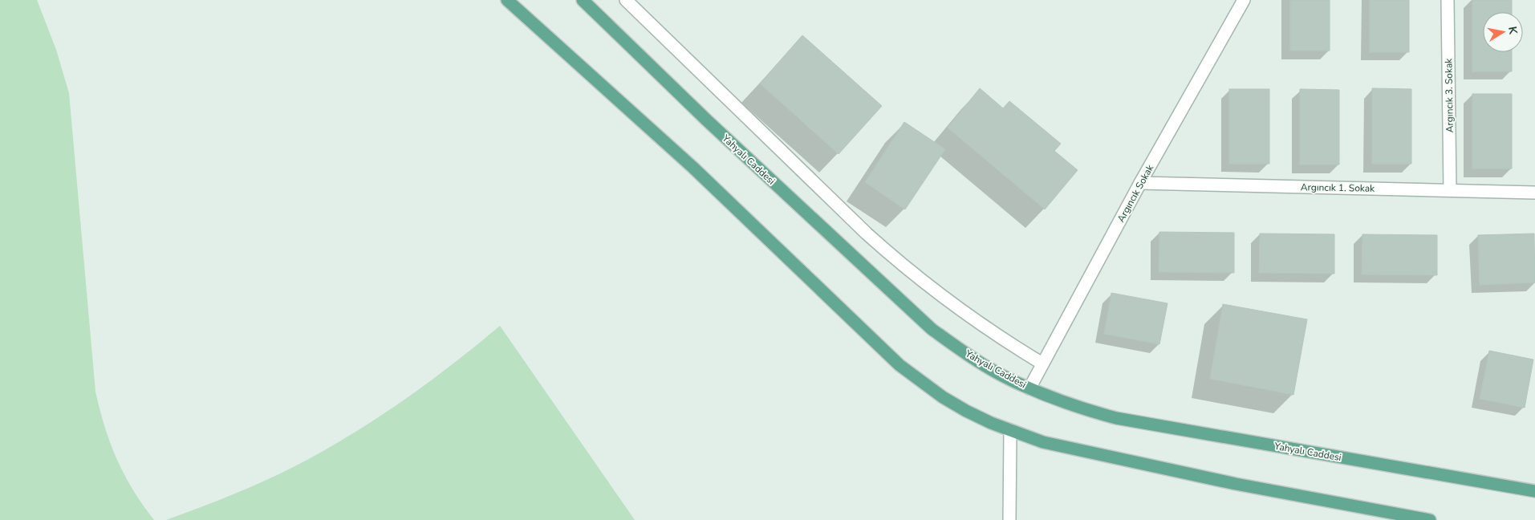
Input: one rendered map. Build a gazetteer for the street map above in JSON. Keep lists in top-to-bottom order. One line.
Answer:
{"streets":{"main road":["Yahyalı Caddesi"],"street":["Argıncık 3. Sokak","Argıncık 1. Sokak","Argıncık Sokak"]},"crossings":[["Argıncık 3. Sokak","Argıncık 1. Sokak"],["Yahyalı Caddesi","Argıncık Sokak"],["Argıncık 1. Sokak","Argıncık Sokak"]],"north":"right"}
